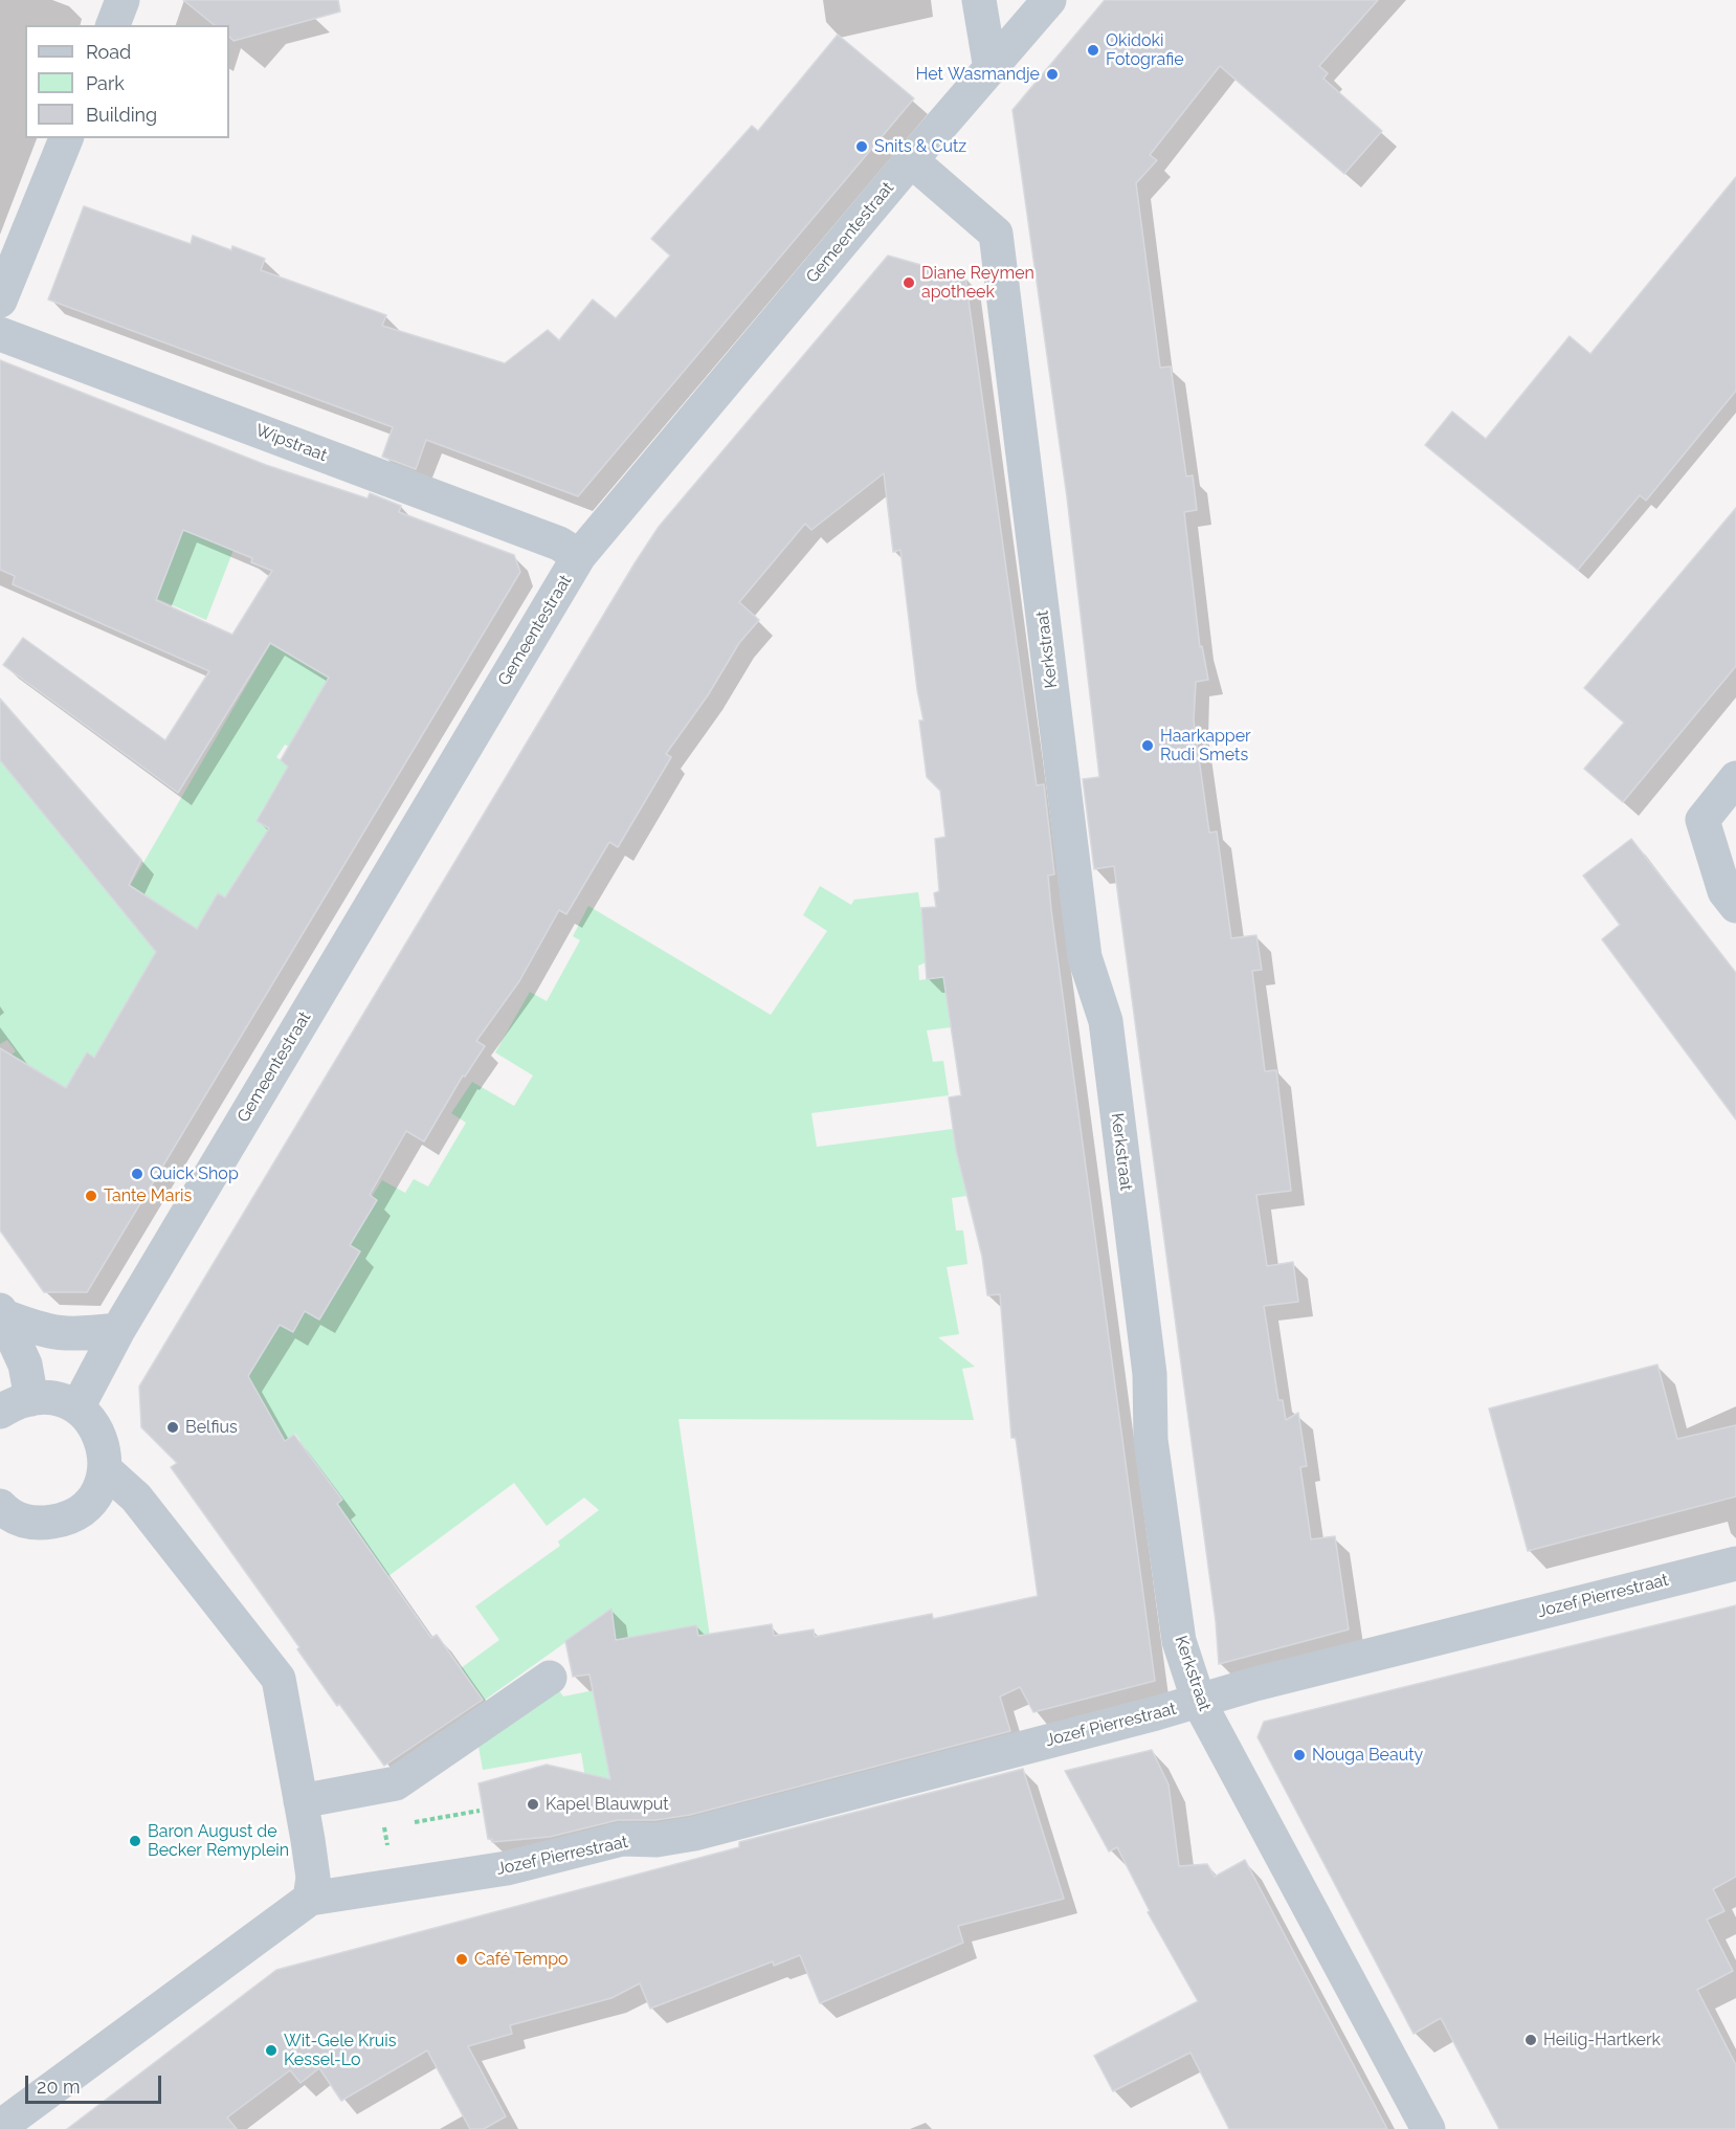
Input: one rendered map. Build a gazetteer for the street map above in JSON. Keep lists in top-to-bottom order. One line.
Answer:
{"streets":{"street":["Gemeentestraat","Wipstraat","Kerkstraat","Jozef Pierrestraat"]},"crossings":[["Gemeentestraat","Wipstraat"],["Gemeentestraat","Kerkstraat"],["Kerkstraat","Jozef Pierrestraat"]],"places":["Okidoki Fotografie","Het Wasmandje","Snits & Cutz","Diane Reymen apotheek","Haarkapper Rudi Smets","Quick Shop","Tante Maris","Belfius","Nouga Beauty","Kapel Blauwput","Baron August de Becker Remyplein","Café Tempo","Heilig-Hartkerk","Wit-Gele Kruis Kessel-Lo"],"legend":["Road","Park","Building"],"scale_bar":"20 m"}
